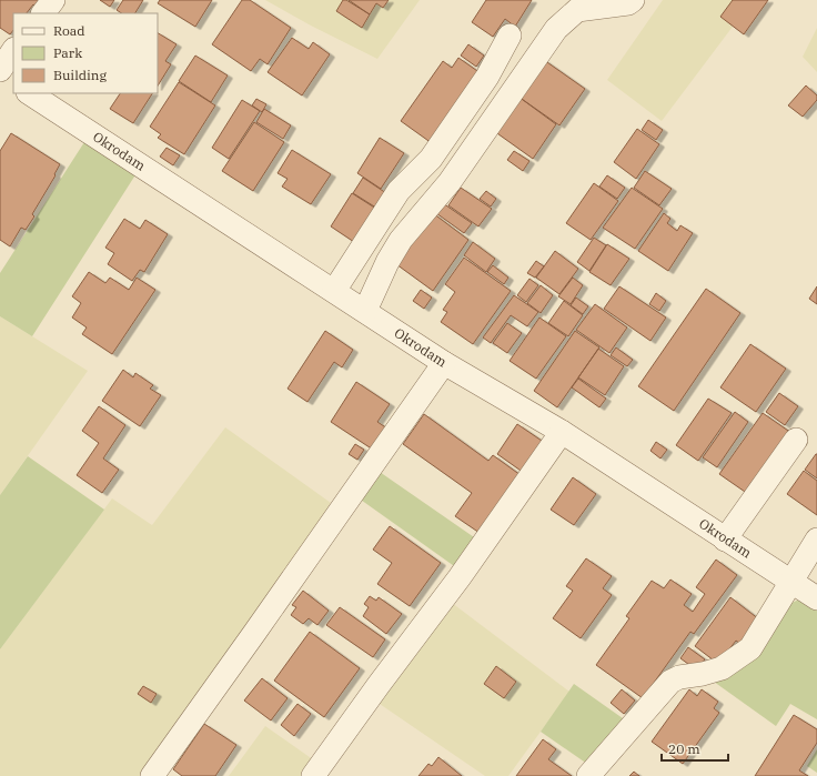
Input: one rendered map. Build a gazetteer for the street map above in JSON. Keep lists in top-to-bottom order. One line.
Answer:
{"streets":{"street":["Okrodam"]},"legend":["Road","Park","Building"],"scale_bar":"20 m"}
